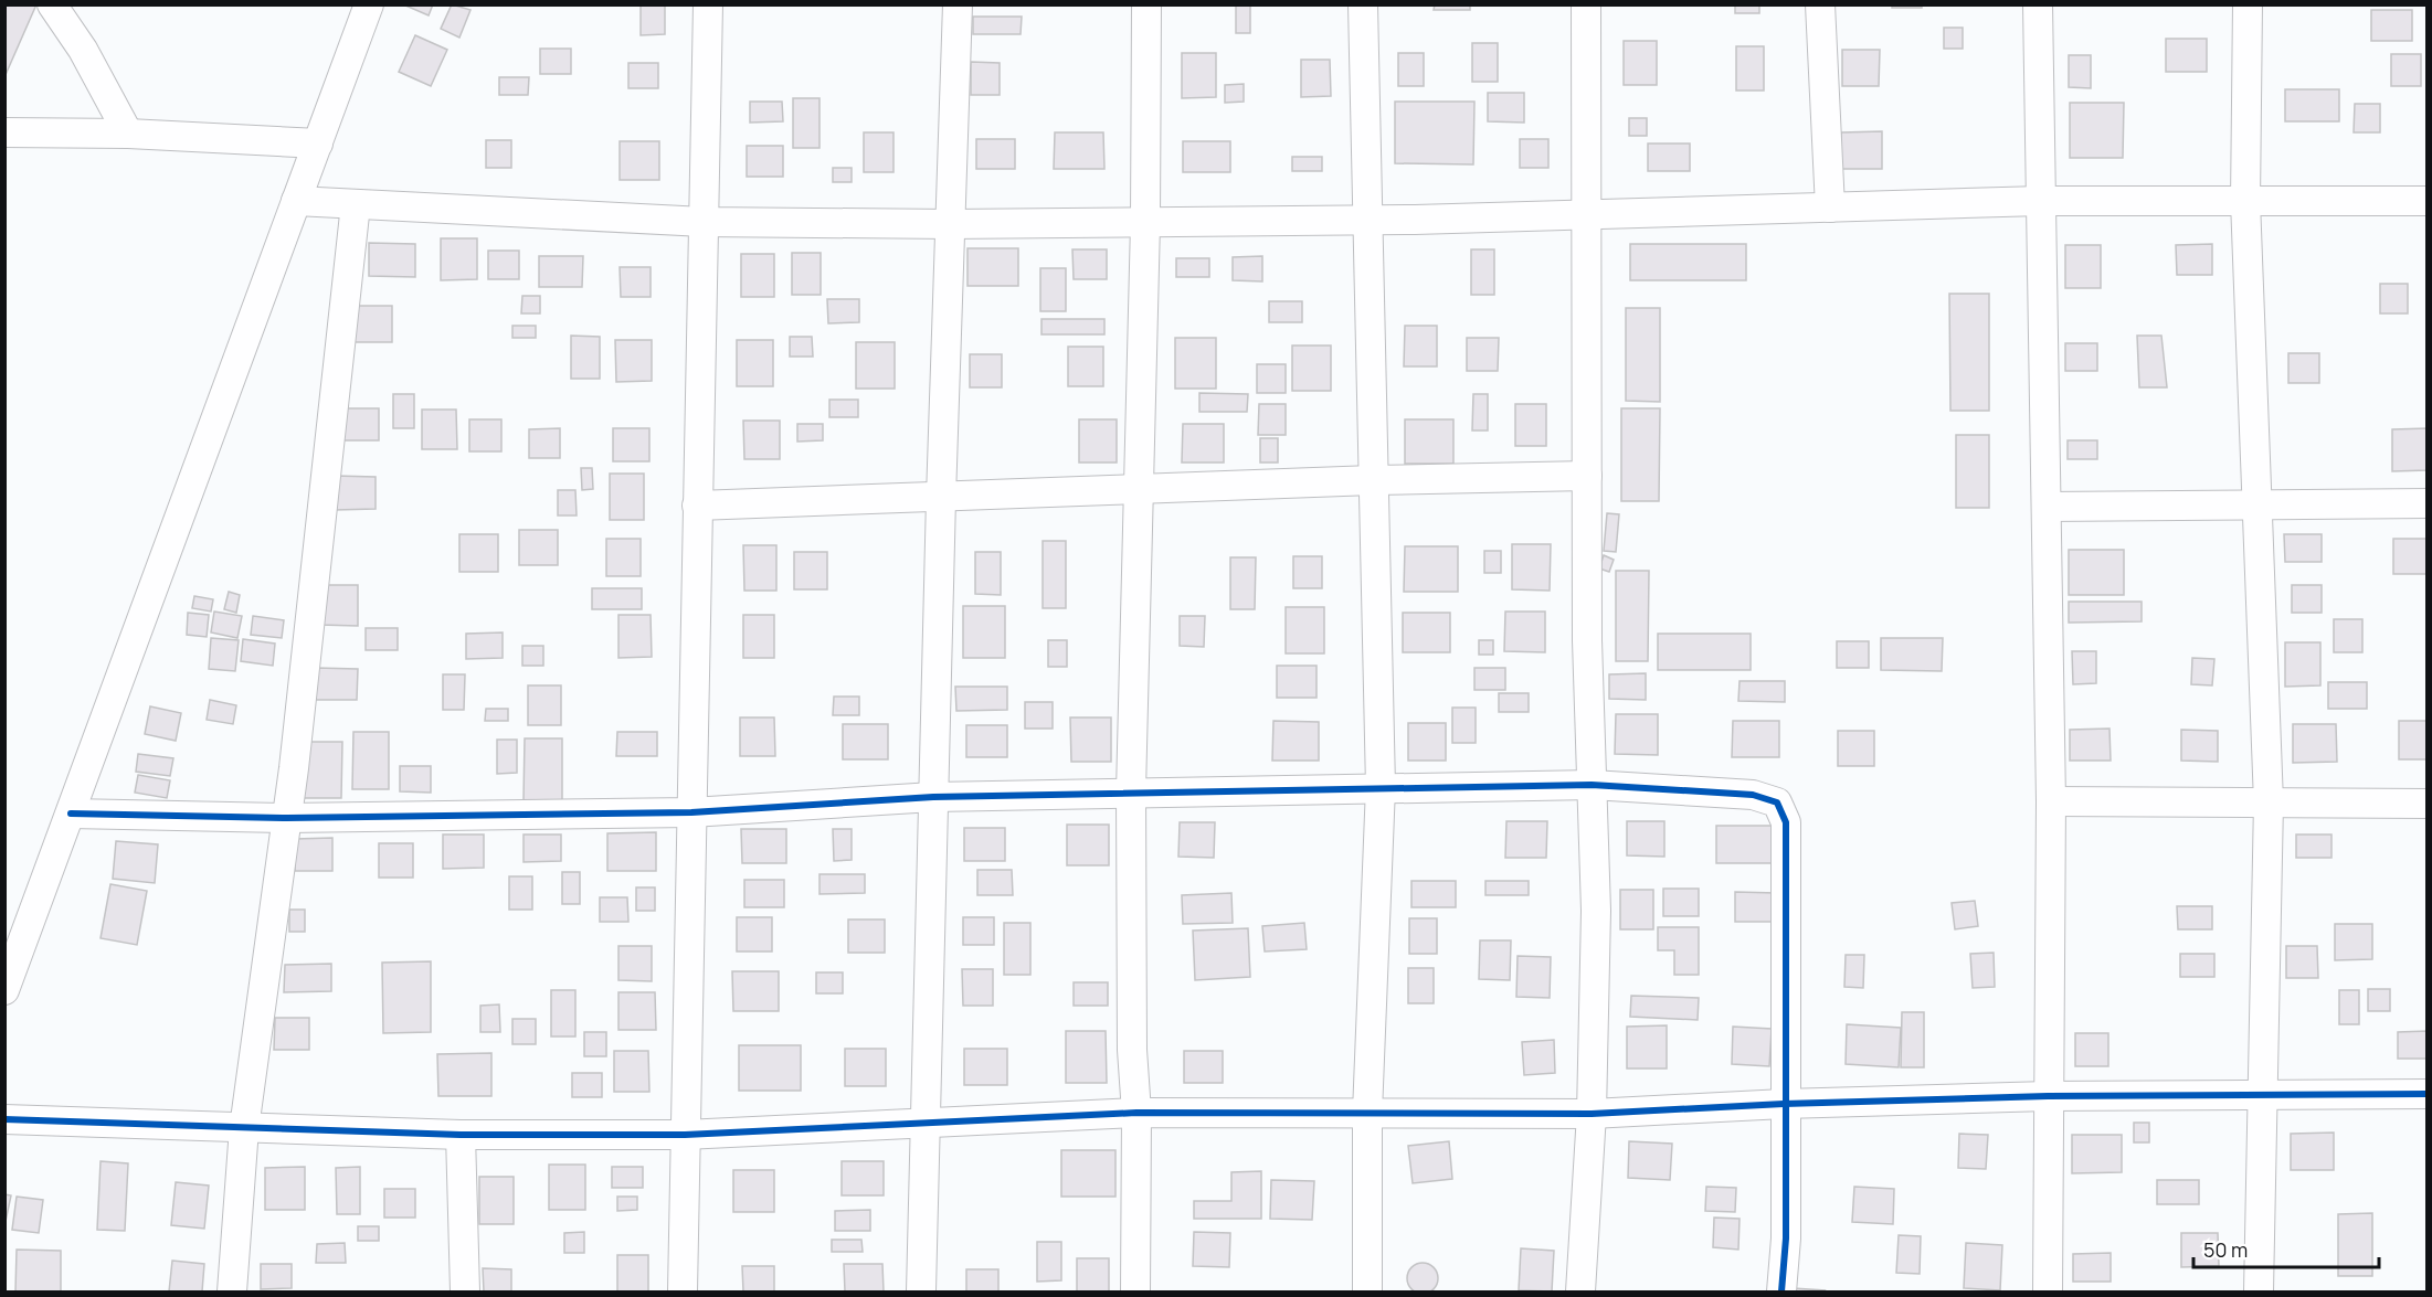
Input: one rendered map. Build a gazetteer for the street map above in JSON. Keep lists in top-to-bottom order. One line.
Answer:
{"scale_bar":"50 m"}
